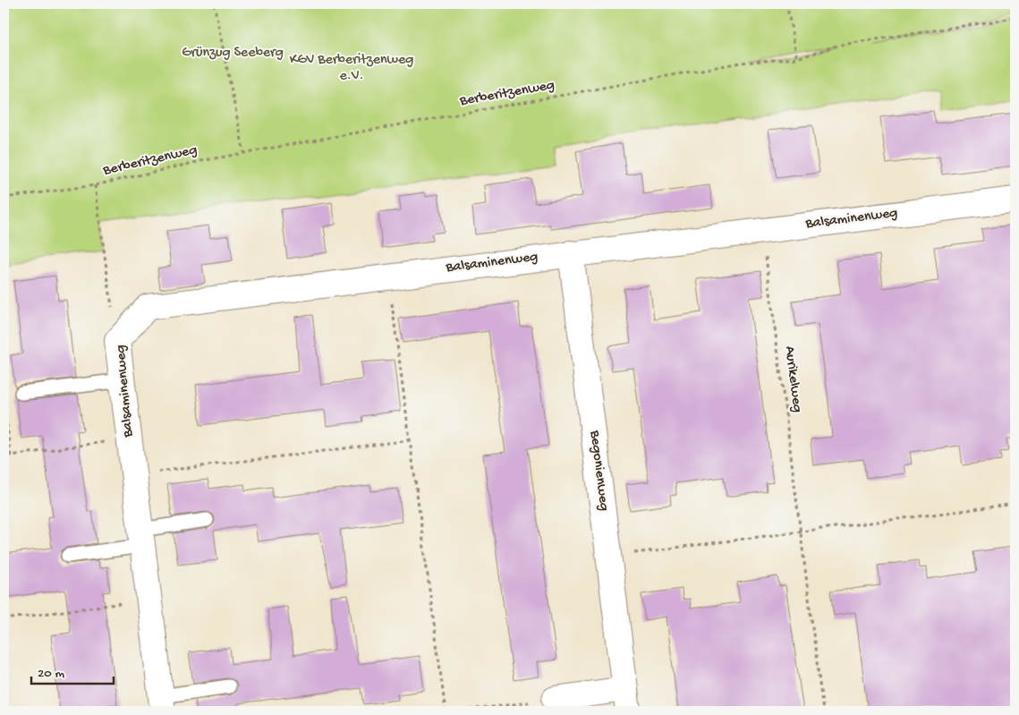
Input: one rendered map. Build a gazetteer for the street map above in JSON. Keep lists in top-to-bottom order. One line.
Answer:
{"streets":{"street":["Balsaminenweg","Begonienweg"],"path":["Berberitzenweg","Aurikelweg"]},"crossings":[["Balsaminenweg","Aurikelweg"],["Balsaminenweg","Begonienweg"]],"parks":["Grünzug Seeberg","KGV Berberitzenweg e.V."],"scale_bar":"20 m"}
